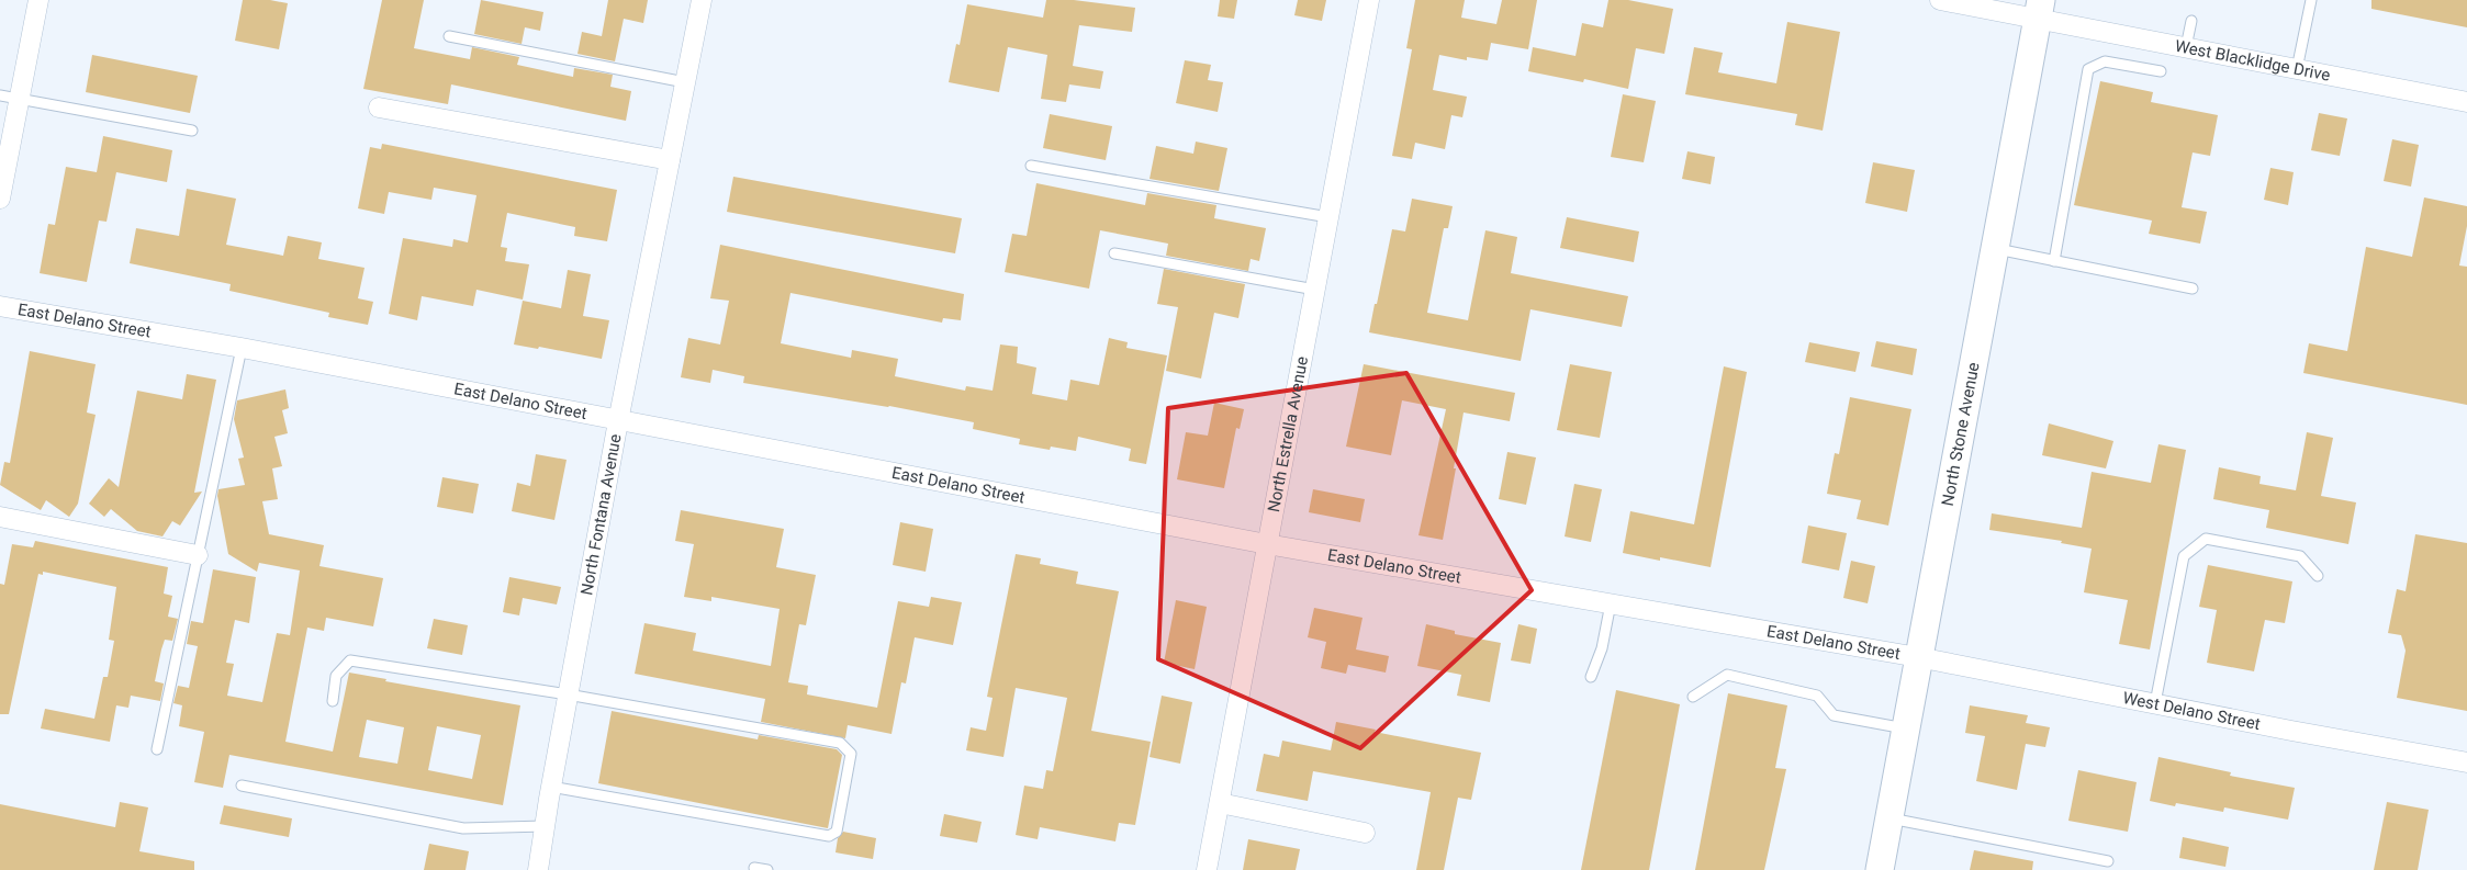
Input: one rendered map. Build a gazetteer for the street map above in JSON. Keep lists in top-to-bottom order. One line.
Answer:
{"streets":{"main road":["North Stone Avenue"],"street":["West Blacklidge Drive","East Delano Street","North Estrella Avenue","North Fontana Avenue","West Delano Street"]},"crossings":[["West Blacklidge Drive","North Stone Avenue"],["East Delano Street","North Estrella Avenue"],["East Delano Street","North Stone Avenue"],["East Delano Street","North Fontana Avenue"],["East Delano Street","West Delano Street"],["North Stone Avenue","West Delano Street"]]}
